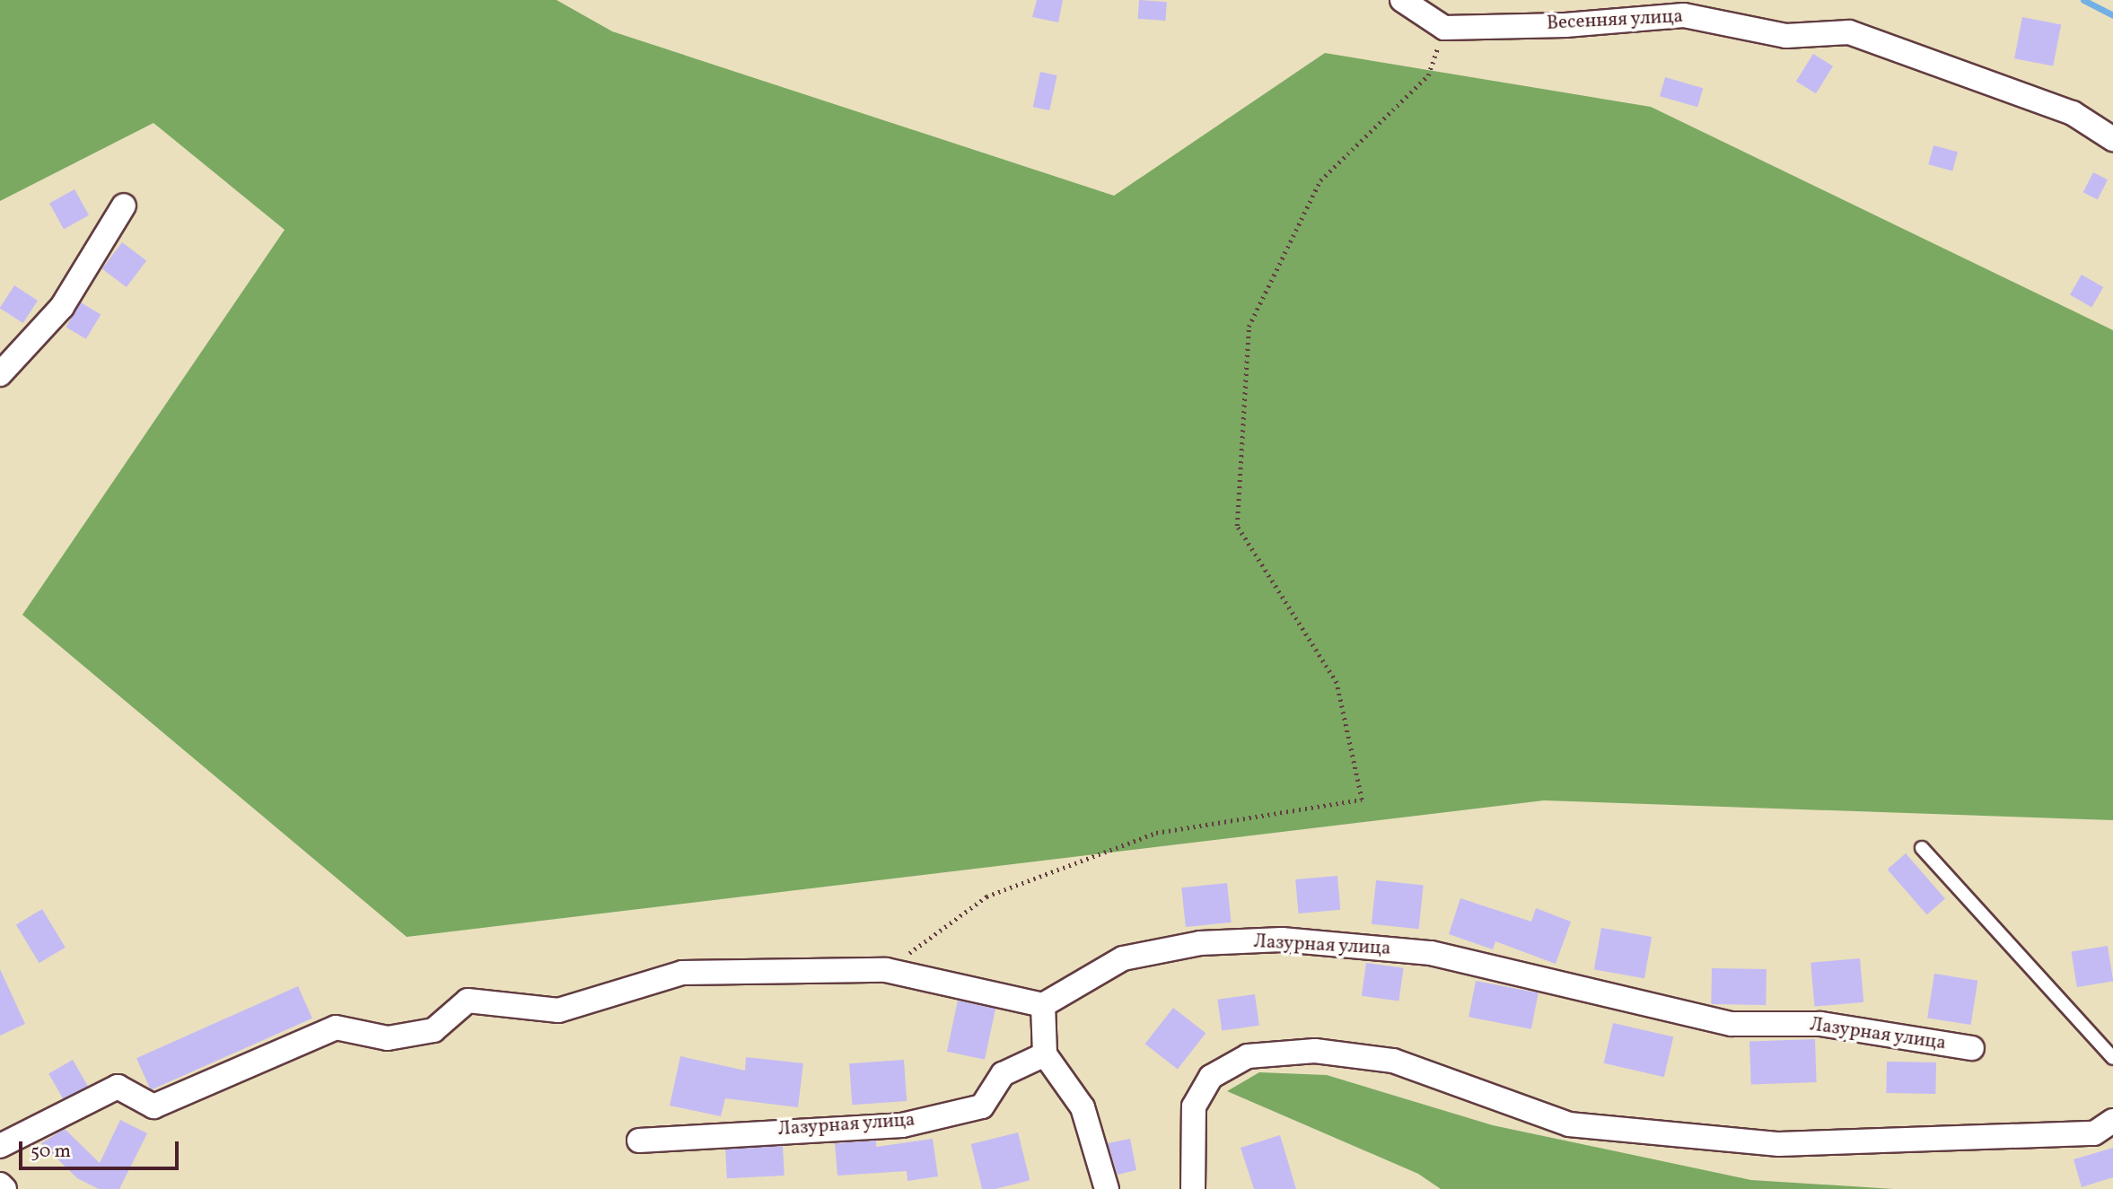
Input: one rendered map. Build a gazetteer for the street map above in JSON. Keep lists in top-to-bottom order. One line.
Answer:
{"streets":{"street":["Весенняя улица","Лазурная улица"]},"scale_bar":"50 m"}
